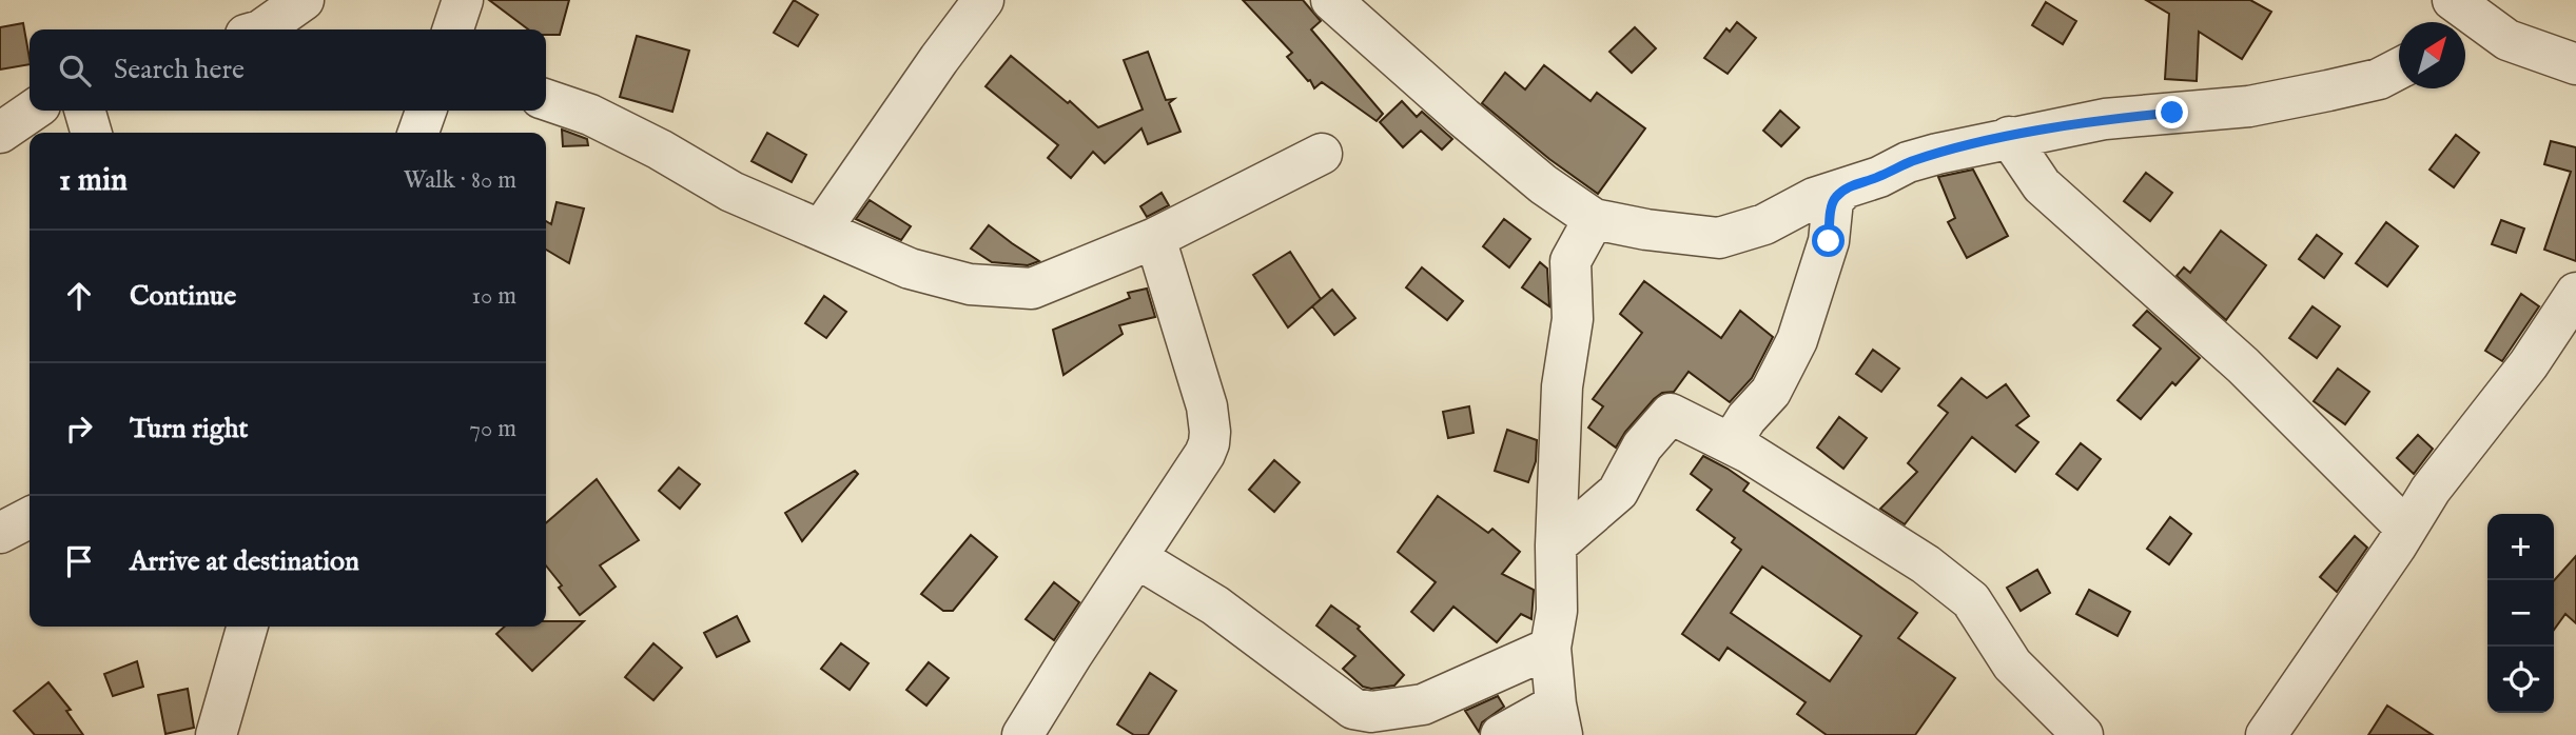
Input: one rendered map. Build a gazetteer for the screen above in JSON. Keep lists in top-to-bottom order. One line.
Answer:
{"north":"top right","page":{"search":"Search here","heading":["1 min","Walk · 80 m"],"list":[["Continue","10 m"],["Turn right","70 m"],"Arrive at destination"],"map_buttons":["+","−"]}}
